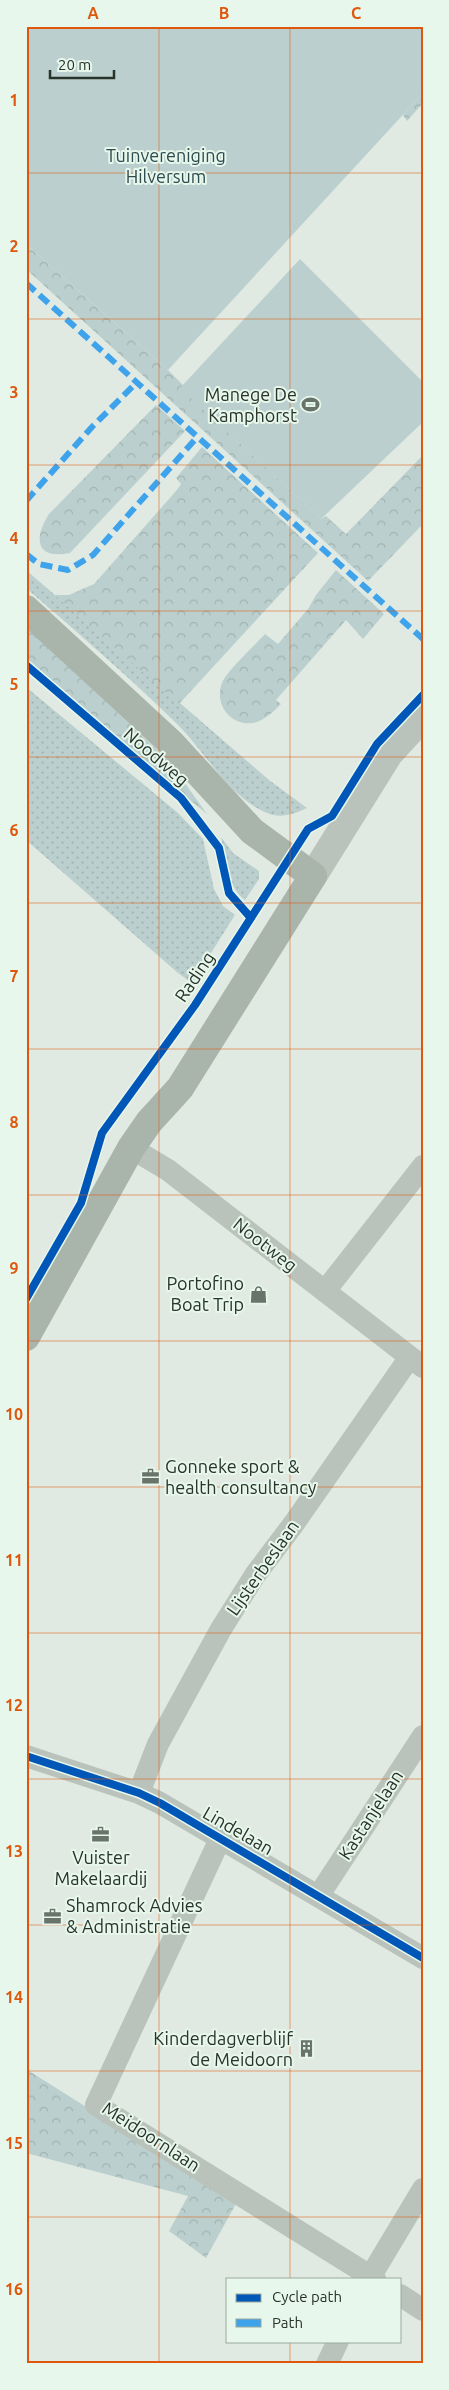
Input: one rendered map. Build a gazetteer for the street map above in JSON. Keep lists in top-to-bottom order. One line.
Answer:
{"streets":{"main road":["Noodweg"],"street":["Nootweg","Lijsterbeslaan","Kastanjelaan","Lindelaan","Meidoornlaan"],"cycle path":["Rading"]},"crossings":[["Nootweg","Lijsterbeslaan"],["Lijsterbeslaan","Lindelaan"],["Kastanjelaan","Lindelaan"],["Lindelaan","Meidoornlaan"]],"parks":["Tuinvereniging Hilversum"],"places":{"sports":["Manege De Kamphorst"],"shop":["Portofino Boat Trip"],"office":["Gonneke sport & health consultancy","Vuister Makelaardij","Shamrock Advies & Administratie"],"building":["Kinderdagverblijf de Meidoorn"]},"legend":["Cycle path","Path"],"scale_bar":"20 m","grid":{"columns":["A","B","C"],"rows":["1","2","3","4","5","6","7","8","9","10","11","12","13","14","15","16"]}}
